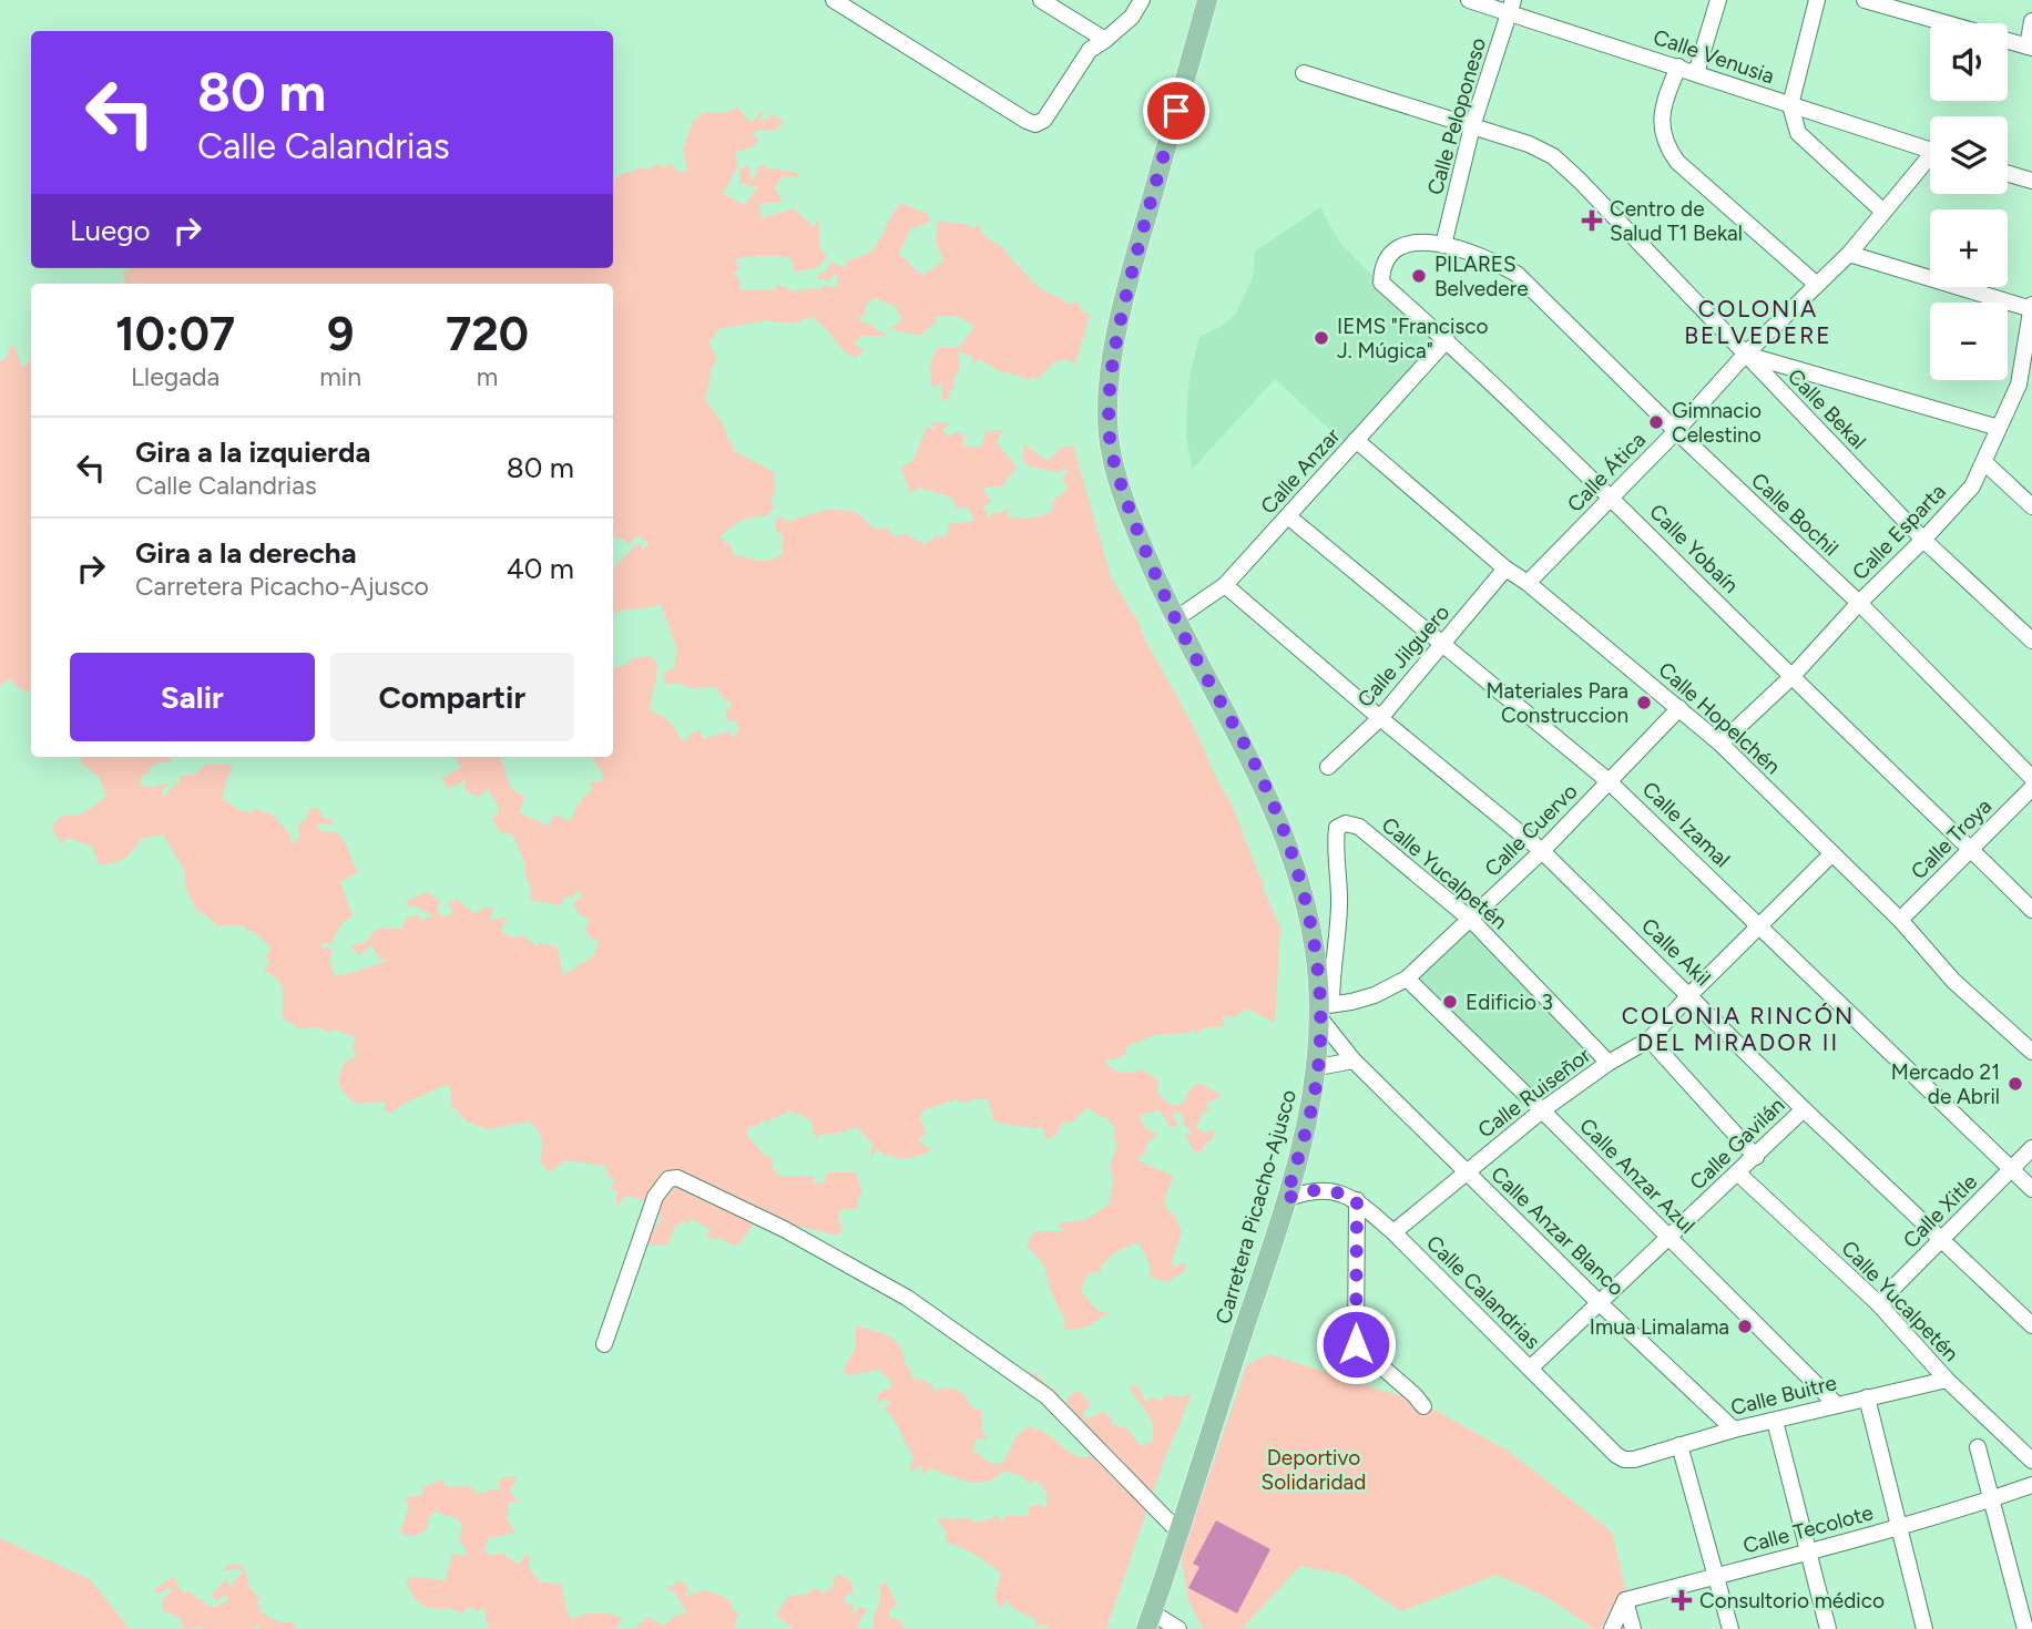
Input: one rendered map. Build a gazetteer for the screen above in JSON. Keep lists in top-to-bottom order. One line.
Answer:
{"streets":{"main road":["Carretera Picacho-Ajusco"],"street":["Calle Venusia","Calle Peloponeso","Calle Bekal","Calle Anzar","Calle Ática","Calle Bochil","Calle Esparta","Calle Yobaín","Calle Jilguero","Calle Hopelchén","Calle Izamal","Calle Cuervo","Calle Troya","Calle Yucalpetén","Calle Akil","Calle Ruiseñor","Calle Gavilán","Calle Anzar Azul","Calle Xitle","Calle Anzar Blanco","Calle Calandrias","Calle Buitre","Calle Tecolote"]},"crossings":[["Calle Venusia","Calle Peloponeso"],["Calle Peloponeso","Calle Bekal"],["Calle Peloponeso","Calle Bochil"],["Calle Peloponeso","Calle Yobaín"],["Calle Bekal","Calle Ática"],["Calle Bekal","Calle Esparta"],["Calle Anzar","Calle Yobaín"],["Calle Anzar","Calle Hopelchén"],["Calle Anzar","Calle Izamal"],["Calle Anzar","Calle Akil"],["Calle Anzar","Carretera Picacho-Ajusco"],["Calle Ática","Calle Bochil"],["Calle Ática","Calle Yobaín"],["Calle Ática","Calle Hopelchén"],["Calle Bochil","Calle Esparta"],["Calle Bochil","Calle Yobaín"],["Calle Esparta","Calle Yobaín"],["Calle Esparta","Calle Hopelchén"],["Calle Yobaín","Calle Troya"],["Calle Jilguero","Calle Hopelchén"],["Calle Jilguero","Calle Izamal"],["Calle Jilguero","Calle Akil"],["Calle Hopelchén","Calle Cuervo"],["Calle Hopelchén","Calle Troya"],["Calle Hopelchén","Calle Ruiseñor"],["Calle Izamal","Calle Cuervo"],["Calle Izamal","Calle Ruiseñor"],["Calle Izamal","Calle Xitle"],["Calle Cuervo","Calle Yucalpetén"],["Calle Cuervo","Calle Akil"],["Calle Cuervo","Calle Anzar Azul"],["Calle Cuervo","Carretera Picacho-Ajusco"],["Calle Cuervo","Calle Anzar Blanco"],["Calle Yucalpetén","Calle Ruiseñor"],["Calle Yucalpetén","Calle Gavilán"],["Calle Yucalpetén","Carretera Picacho-Ajusco"],["Calle Yucalpetén","Calle Xitle"],["Calle Yucalpetén","Calle Anzar Blanco"],["Calle Yucalpetén","Calle Buitre"],["Calle Akil","Calle Ruiseñor"],["Calle Akil","Calle Gavilán"],["Calle Akil","Calle Xitle"],["Calle Ruiseñor","Calle Anzar Azul"],["Calle Ruiseñor","Calle Anzar Blanco"],["Calle Ruiseñor","Calle Calandrias"],["Calle Gavilán","Calle Anzar Azul"],["Calle Gavilán","Calle Anzar Blanco"],["Calle Gavilán","Calle Calandrias"],["Calle Anzar Azul","Calle Buitre"],["Carretera Picacho-Ajusco","Calle Anzar Blanco"],["Carretera Picacho-Ajusco","Calle Calandrias"],["Calle Anzar Blanco","Calle Buitre"],["Calle Calandrias","Calle Buitre"]],"districts":["COLONIA BELVEDERE","COLONIA RINCÓN DEL MIRADOR II"],"parks":["Deportivo Solidaridad"],"places":{"health":["Centro de Salud T1 Bekal","Consultorio médico"],"other":["PILARES Belvedere","IEMS \"Francisco J. Múgica\"","Gimnacio Celestino","Materiales Para Construccion","Edificio 3","Mercado 21 de Abril","Imua Limalama"]},"page":{"map_buttons":["+","−"],"turn":["80 m","Calle Calandrias"],"then":"Luego","eta":["10:07","Llegada","9","min","720","m"],"list":[{"name":"Gira a la izquierda","note":"Calle Calandrias","value":"80 m"},{"name":"Gira a la derecha","note":"Carretera Picacho-Ajusco","value":"40 m"}],"buttons":["Salir","Compartir"]}}
